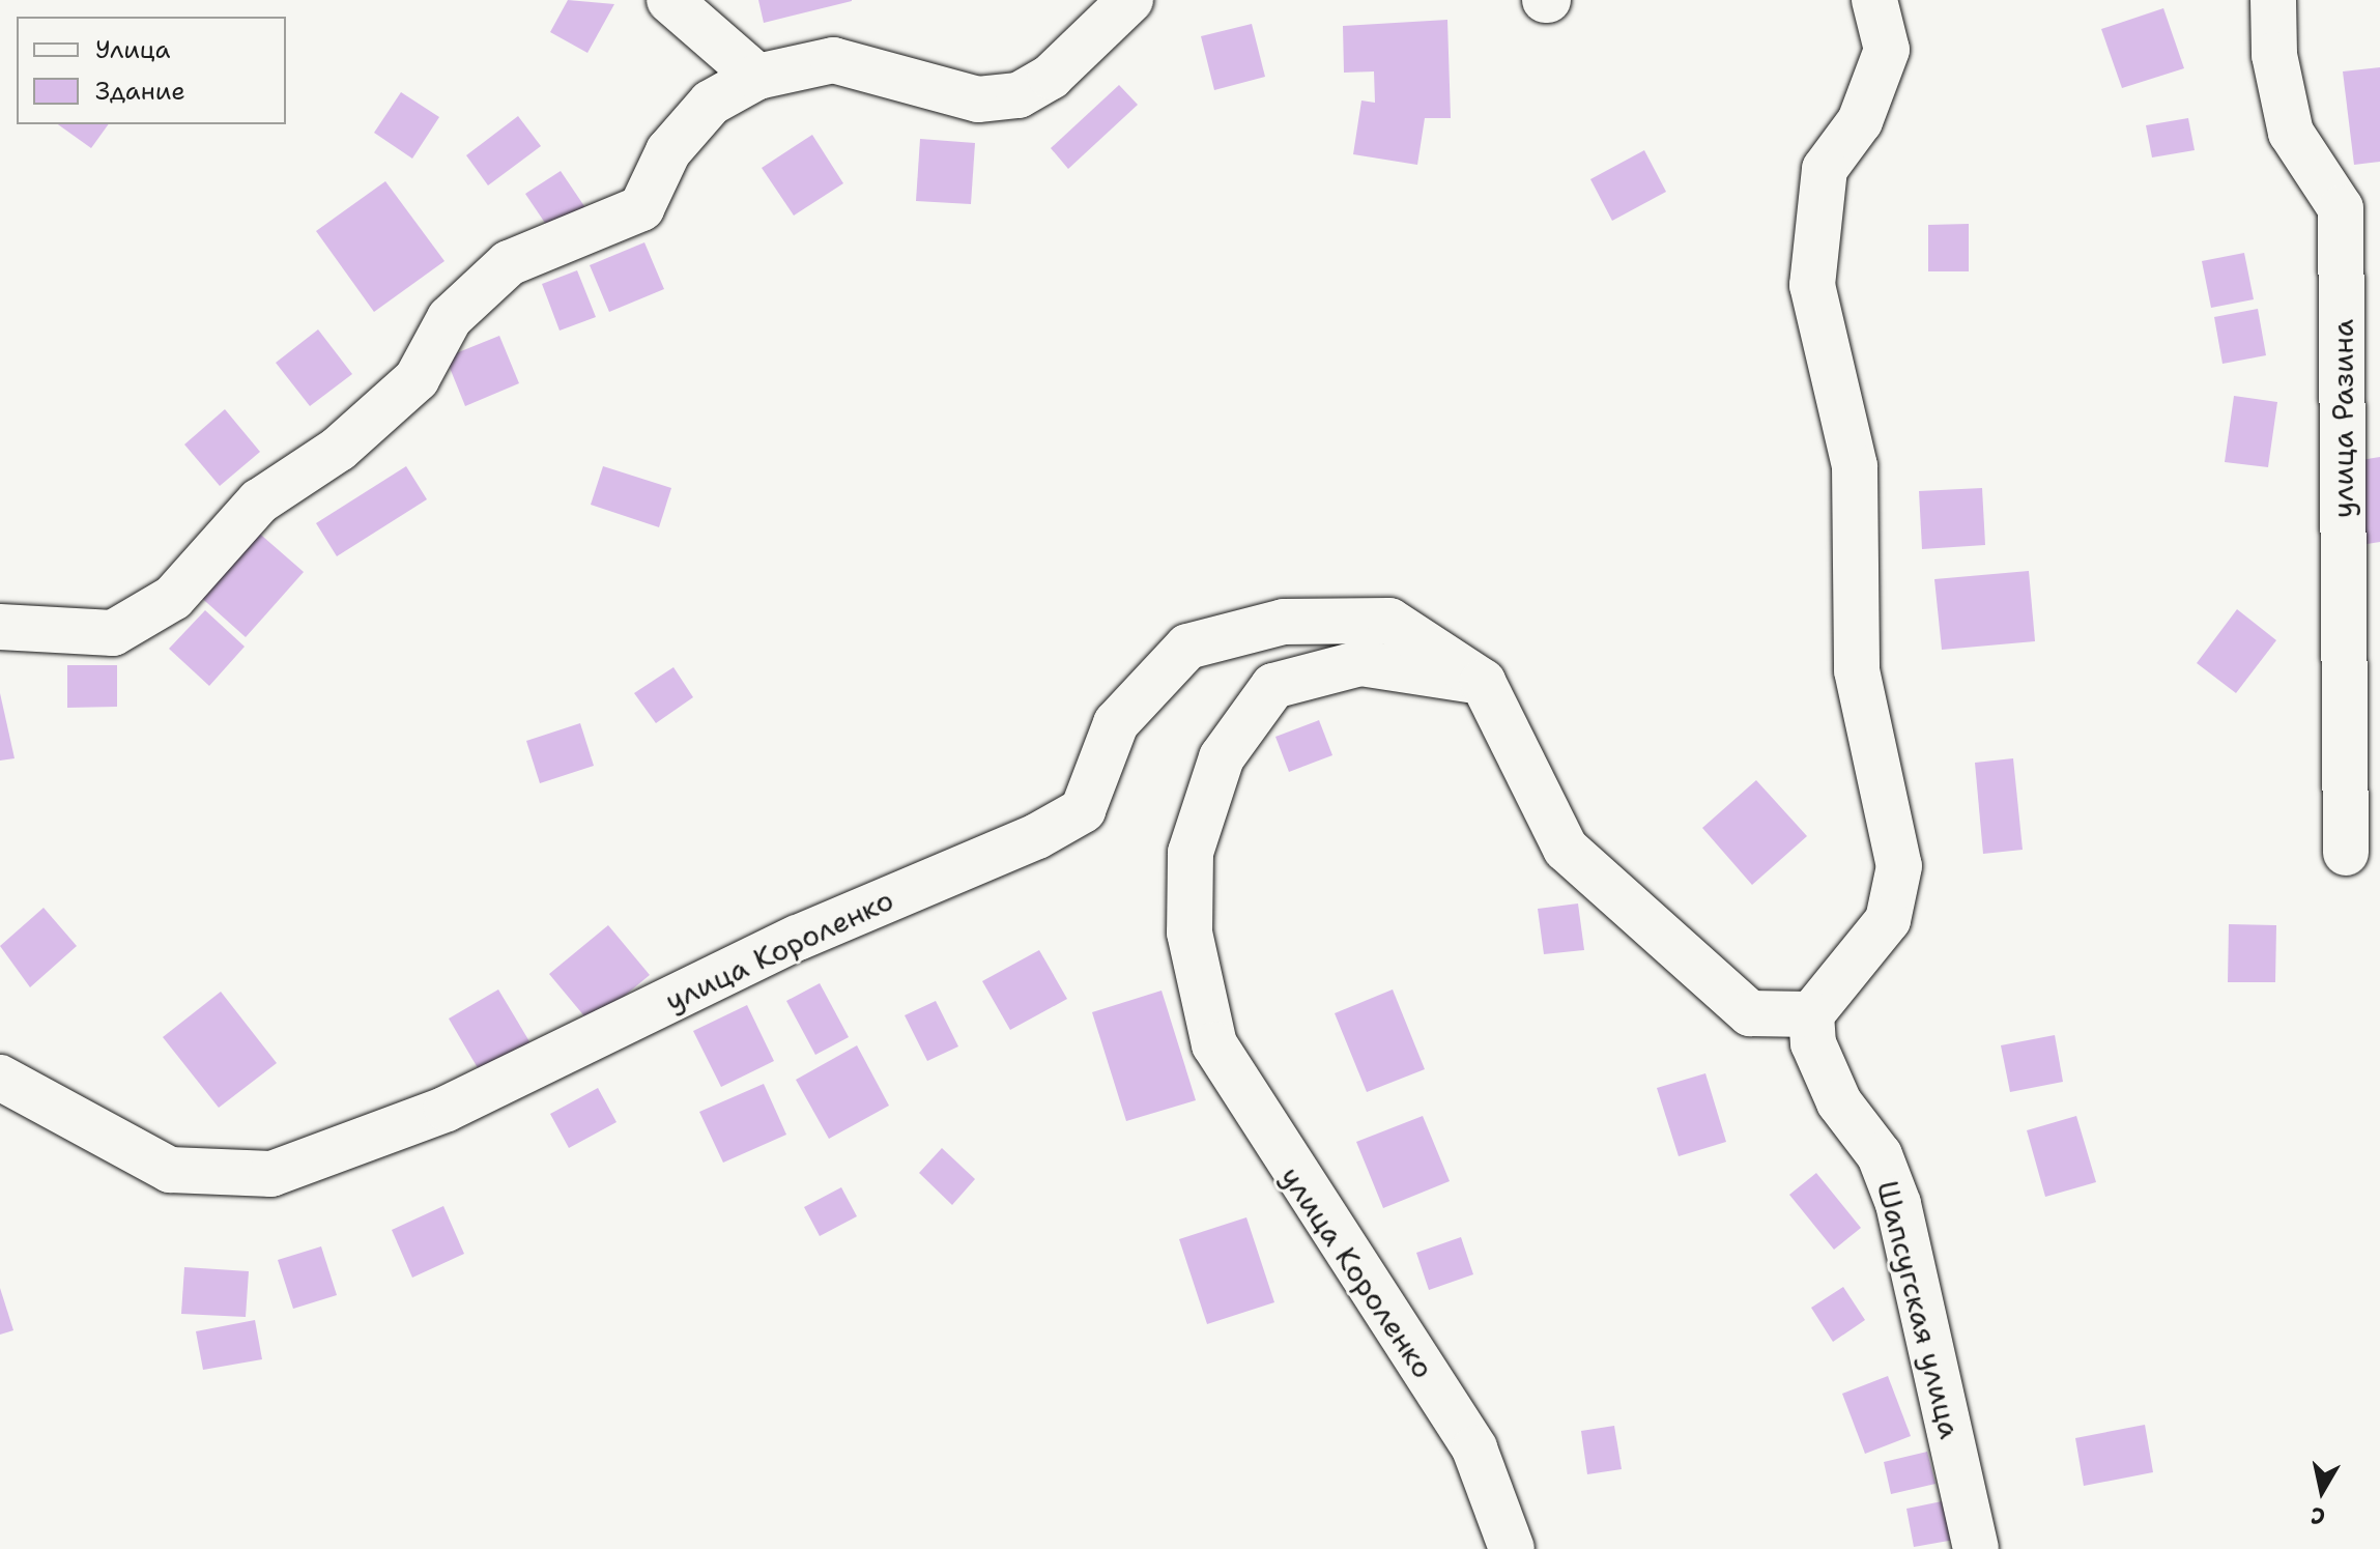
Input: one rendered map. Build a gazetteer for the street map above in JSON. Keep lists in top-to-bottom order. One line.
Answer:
{"streets":{"street":["улица Разина","улица Короленко","Шапсугская улица"]},"legend":["Улица","Здание"],"north":"bottom"}
